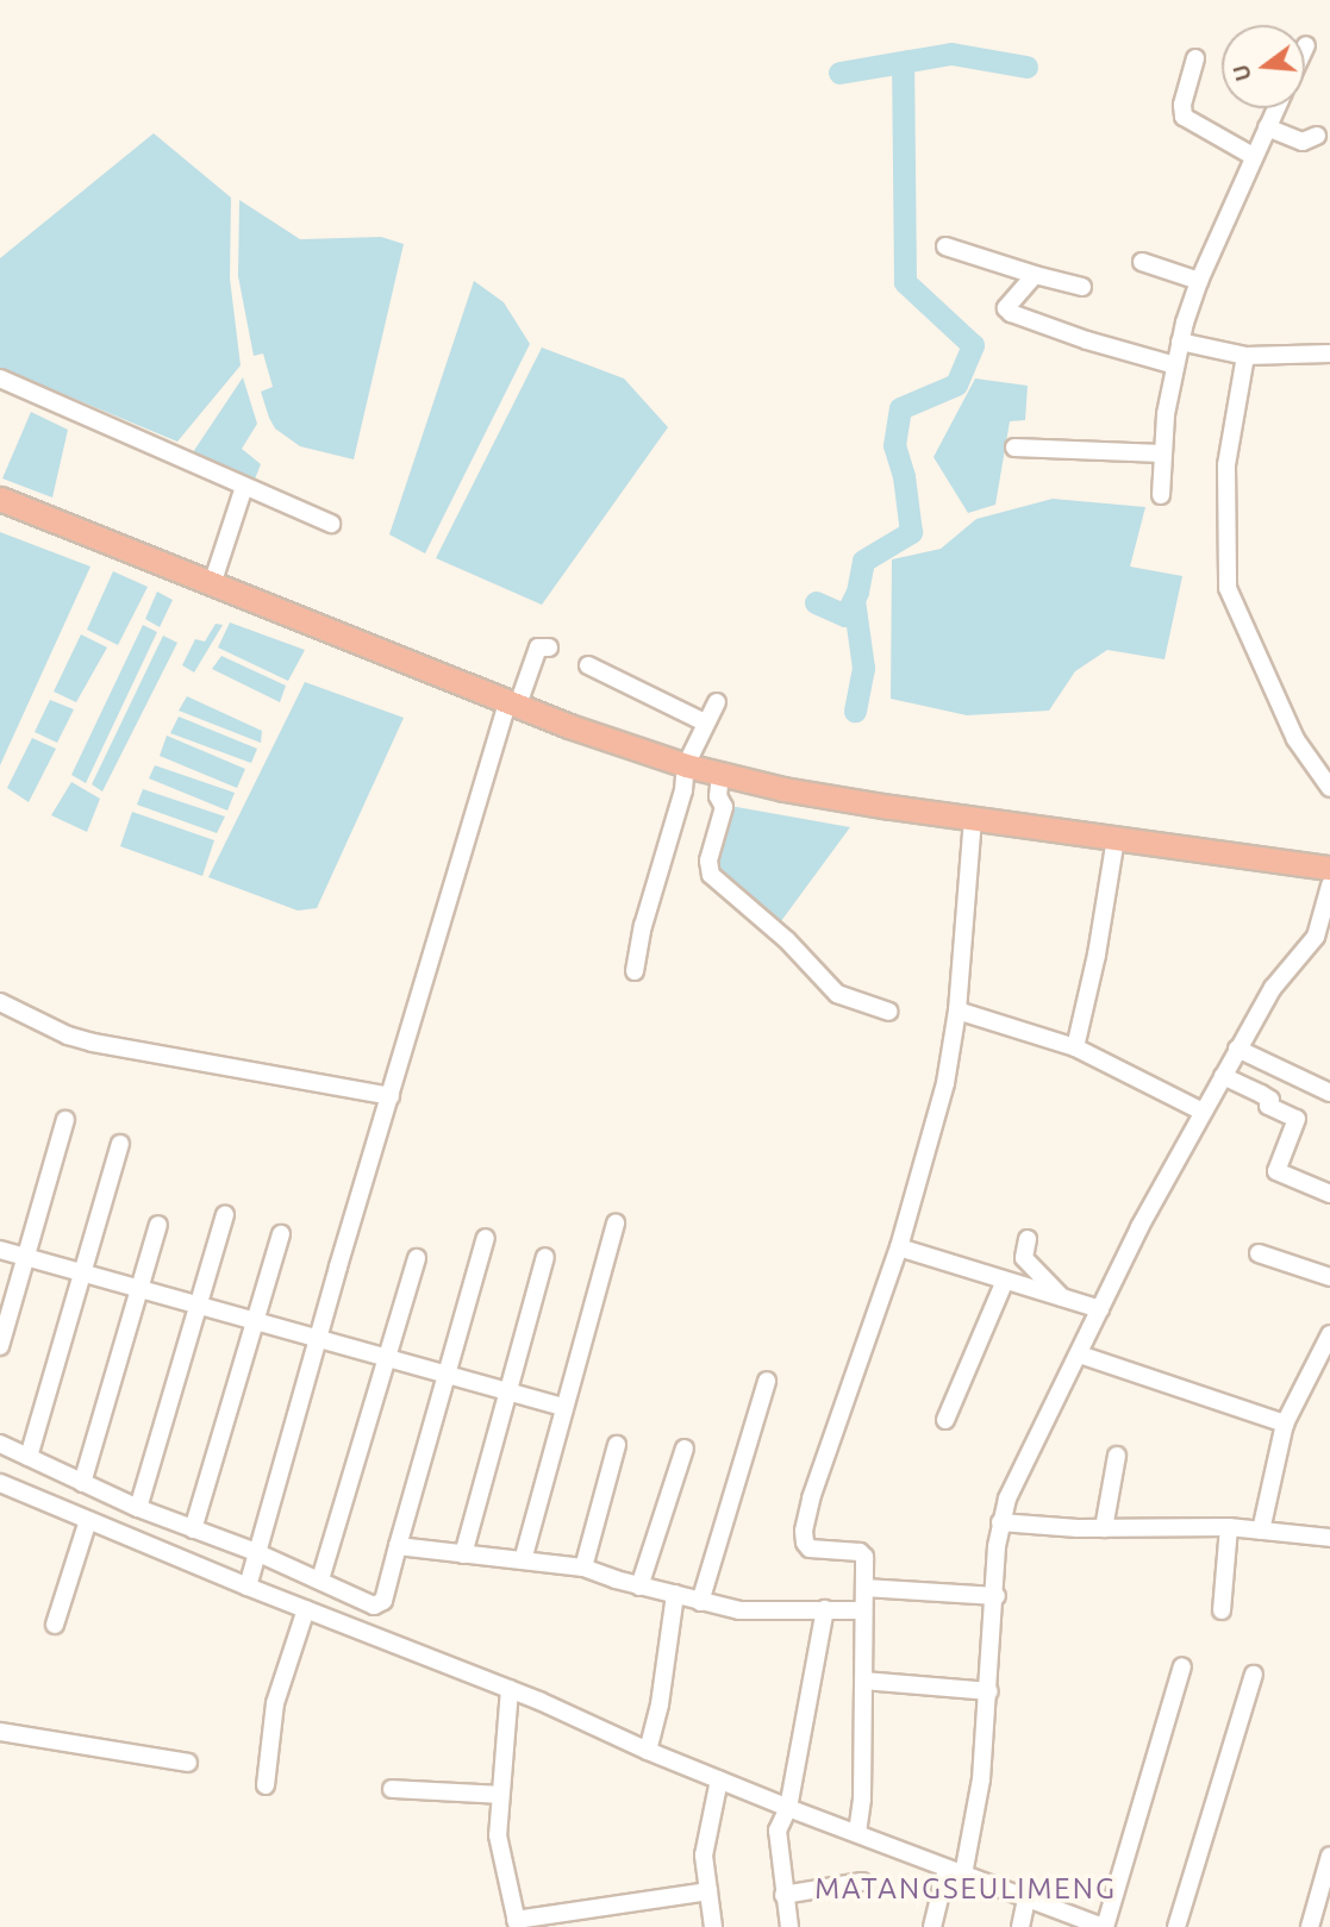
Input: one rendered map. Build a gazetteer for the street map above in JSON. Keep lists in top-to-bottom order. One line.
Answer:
{"districts":["MATANGSEULIMENG"],"north":"left"}
